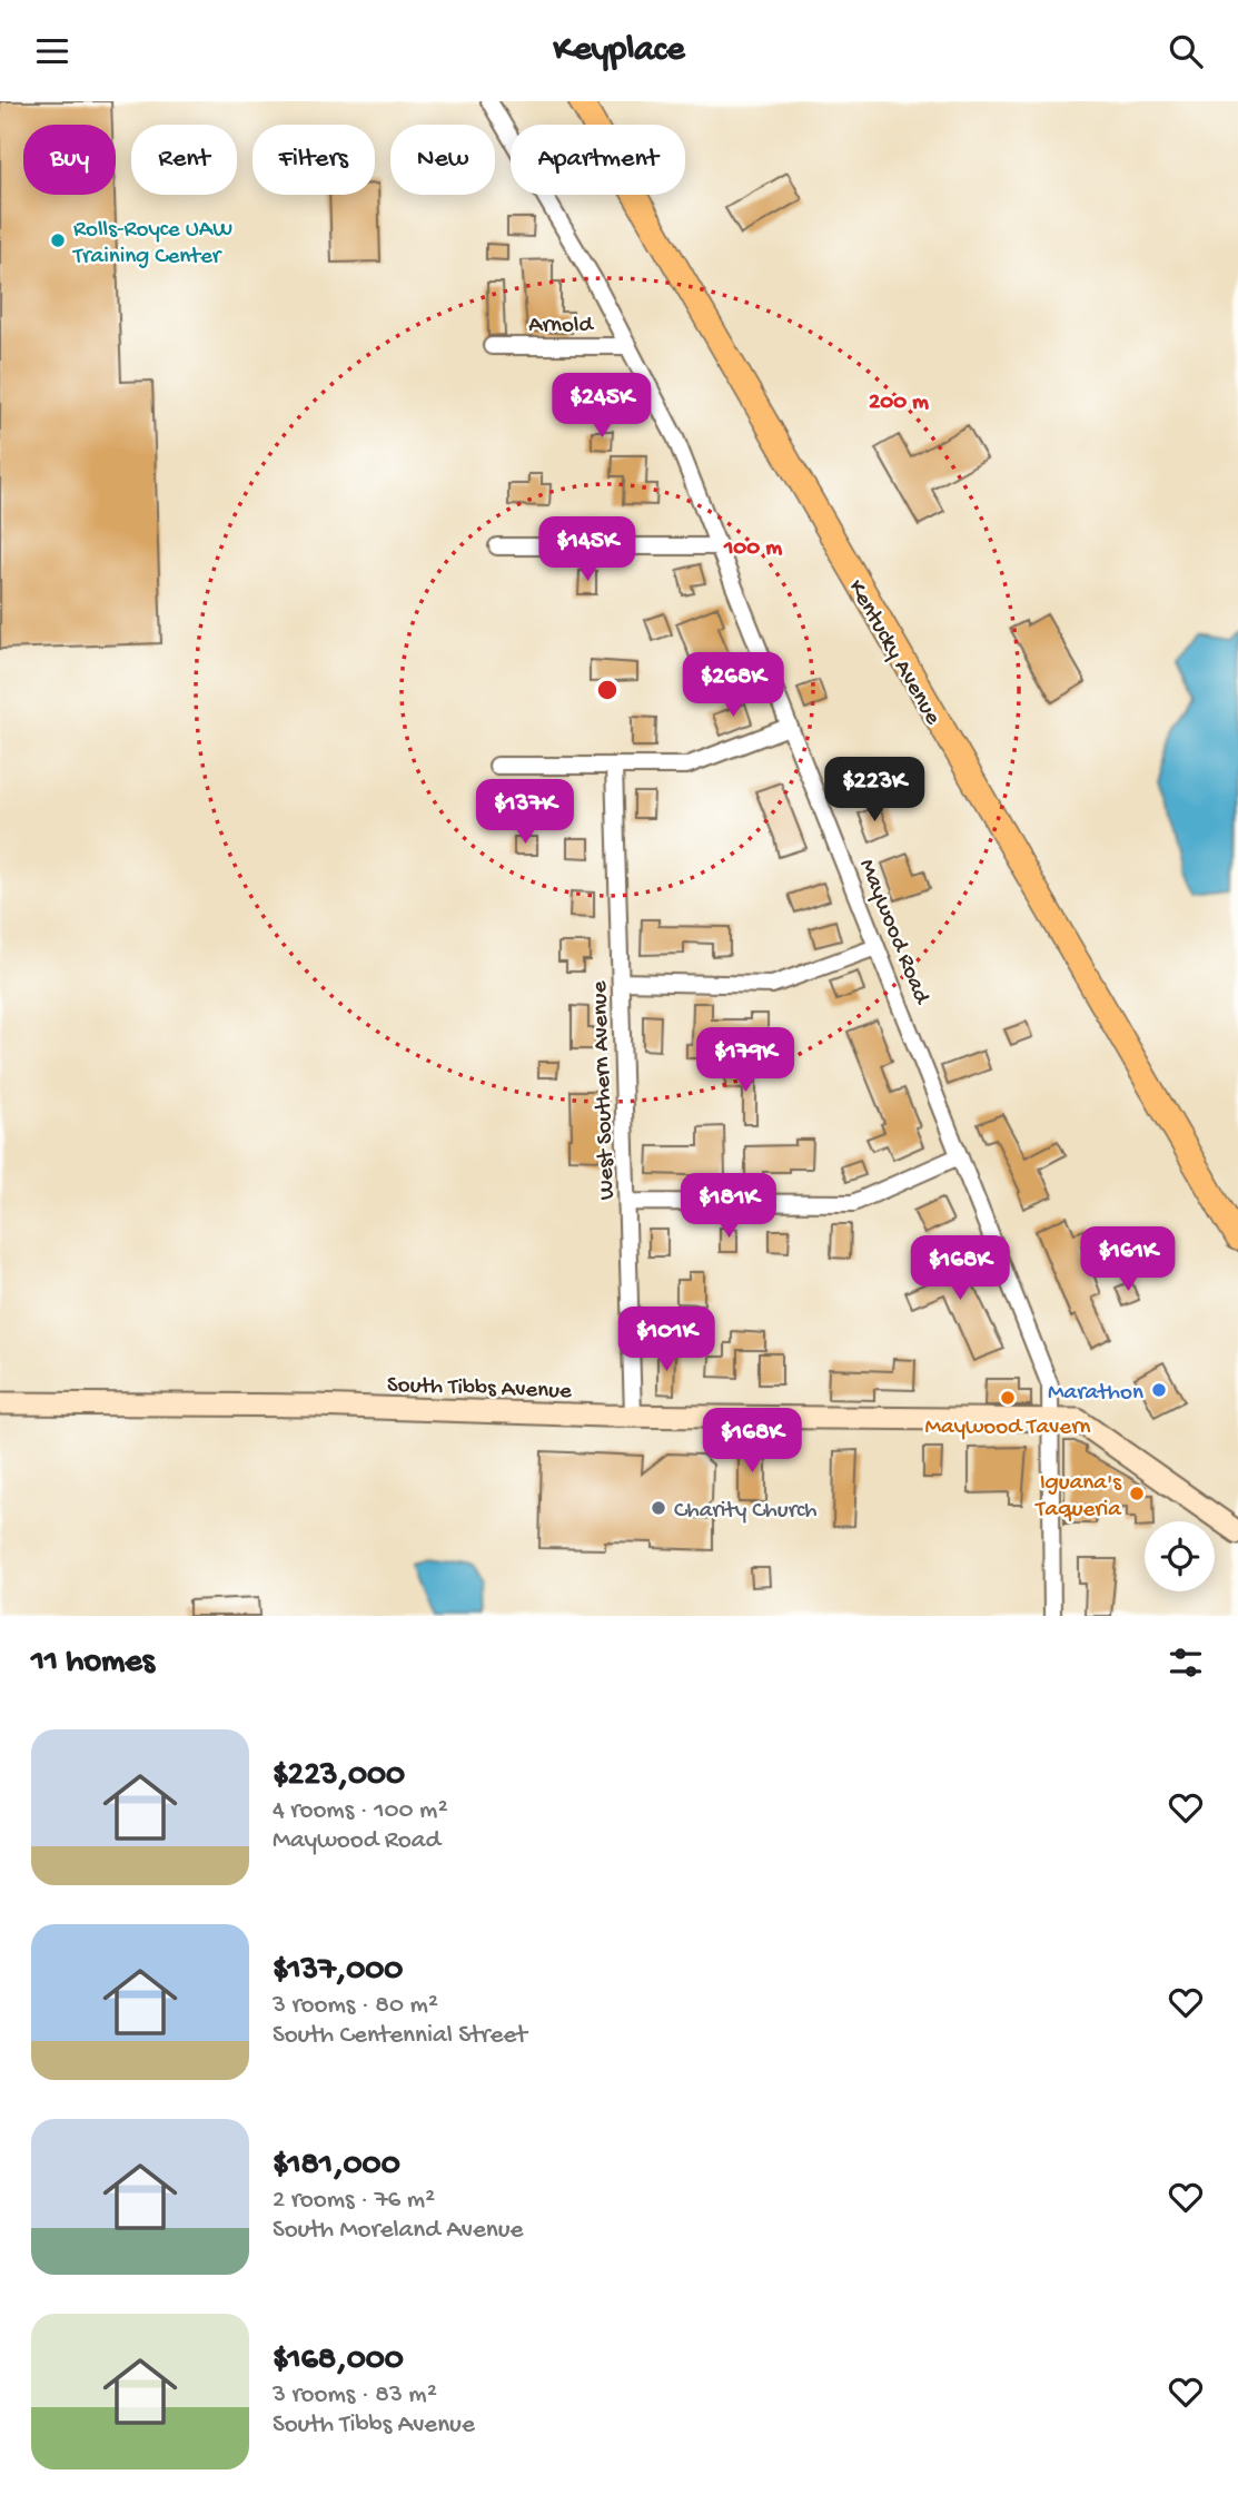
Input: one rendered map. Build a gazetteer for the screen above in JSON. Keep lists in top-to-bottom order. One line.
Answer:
{"streets":{"main road":["Kentucky Avenue","South Tibbs Avenue"],"street":["Arnold","Maywood Road","West Southern Avenue"]},"crossings":[["Arnold","Maywood Road"],["Maywood Road","South Tibbs Avenue"],["West Southern Avenue","South Tibbs Avenue"]],"places":["Rolls-Royce UAW Training Center","Marathon","Maywood Tavern","Iguana's Taqueria","Charity Church"],"page":{"header":"Keyplace","chip":["Buy","Rent","Filters","New","Apartment"],"price":["$245K","$145K","$268K","$223K","$137K","$179K","$181K","$161K","$168K","$101K","$168K"],"heading":"11 homes","list":[{"name":"$223,000","note":"4 rooms · 100 m² · Maywood Road"},{"name":"$137,000","note":"3 rooms · 80 m² · South Centennial Street"},{"name":"$181,000","note":"2 rooms · 76 m² · South Moreland Avenue"},{"name":"$168,000","note":"3 rooms · 83 m² · South Tibbs Avenue"}]},"rings":["200 m","100 m"]}
